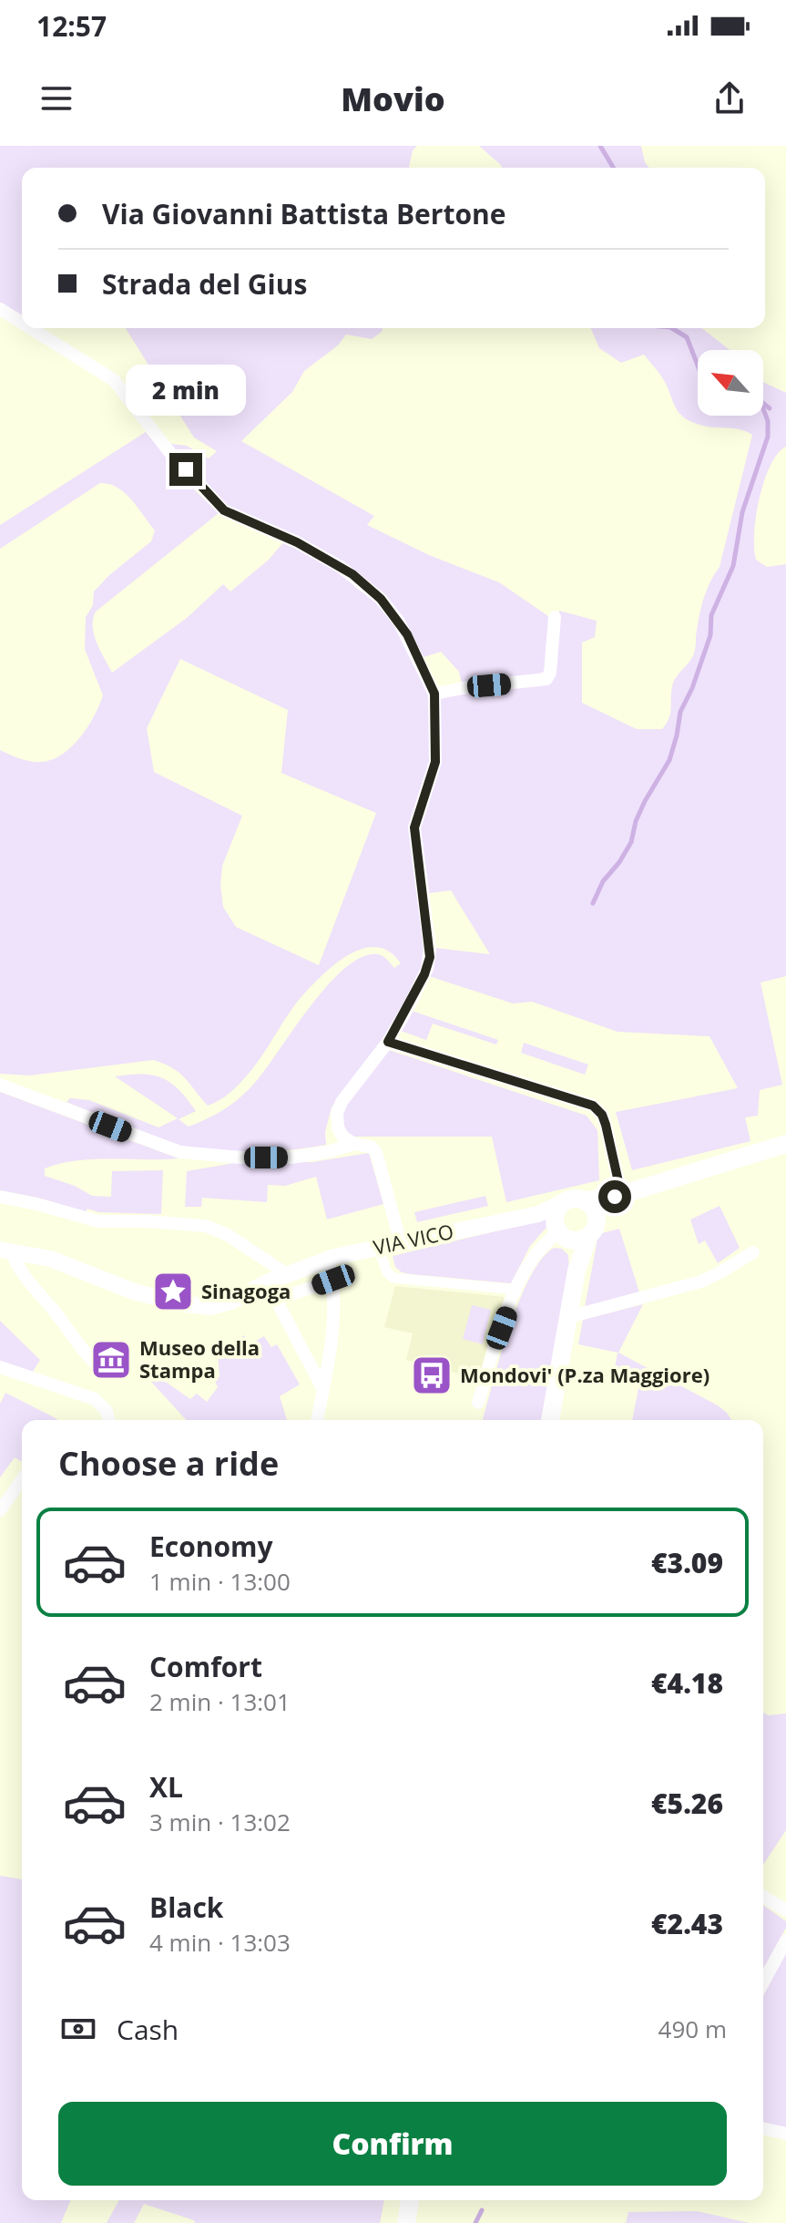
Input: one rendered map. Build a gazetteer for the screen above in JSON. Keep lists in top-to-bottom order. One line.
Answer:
{"streets":{"street":["VIA VICO"]},"places":{"place":["Sinagoga"],"museum":["Museo della Stampa"],"bus stop":["Mondovi' (P.za Maggiore)"]},"north":"top left","page":{"status":"12:57","header":"Movio","banner":["Via Giovanni Battista Bertone","Strada del Gius"],"bubble":"2 min","heading":"Choose a ride","list":[{"name":"Economy","note":"1 min · 13:00","value":"€3.09"},{"name":"Comfort","note":"2 min · 13:01","value":"€4.18"},{"name":"XL","note":"3 min · 13:02","value":"€5.26"},{"name":"Black","note":"4 min · 13:03","value":"€2.43"}],"pay":["Cash","490 m"],"buttons":"Confirm"}}
